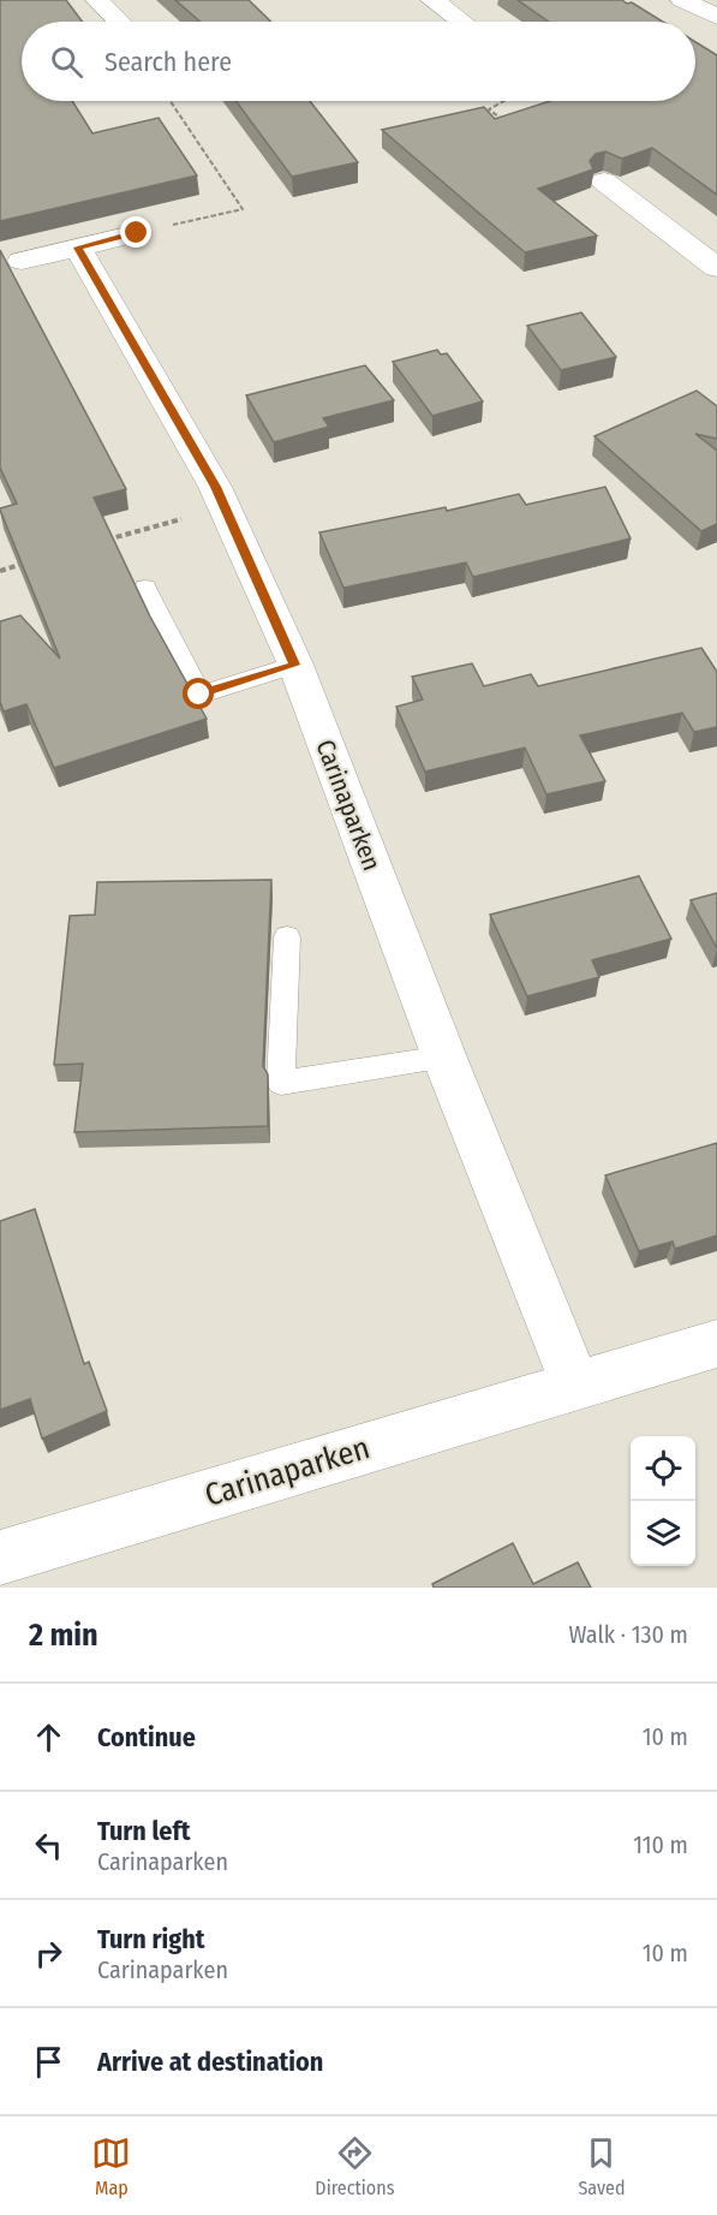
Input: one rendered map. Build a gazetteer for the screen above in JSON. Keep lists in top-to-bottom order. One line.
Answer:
{"streets":{"street":["Carinaparken"]},"page":{"search":"Search here","heading":["2 min","Walk · 130 m"],"list":[["Continue","10 m"],["Turn left","Carinaparken","110 m"],["Turn right","Carinaparken","10 m"],"Arrive at destination"],"nav":["Map","Directions","Saved"]}}
